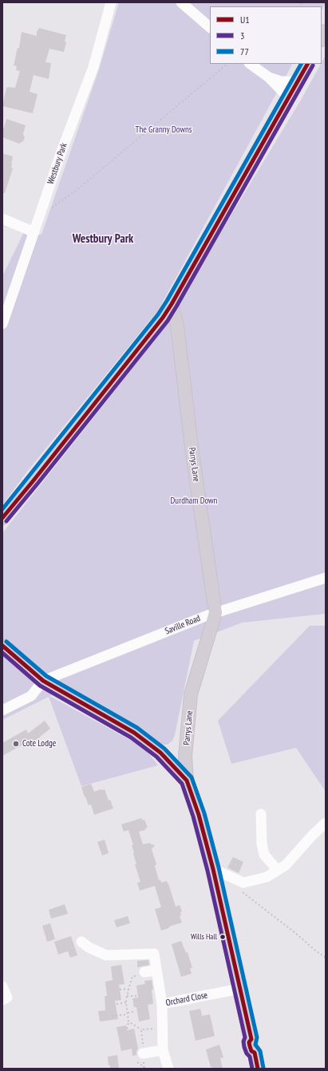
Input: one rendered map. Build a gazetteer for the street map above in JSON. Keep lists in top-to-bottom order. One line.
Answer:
{"streets":{"main road":["Parrys Lane"],"street":["Westbury Park","Saville Road","Orchard Close"]},"crossings":[["Parrys Lane","Saville Road"],["Parrys Lane","Orchard Close"]],"districts":["Westbury Park"],"parks":["The Granny Downs","Durdham Down"],"places":["Cote Lodge","Wills Hall"],"lines":["transit line U1","transit line 77","transit line 3"],"legend":["U1","3","77"]}
